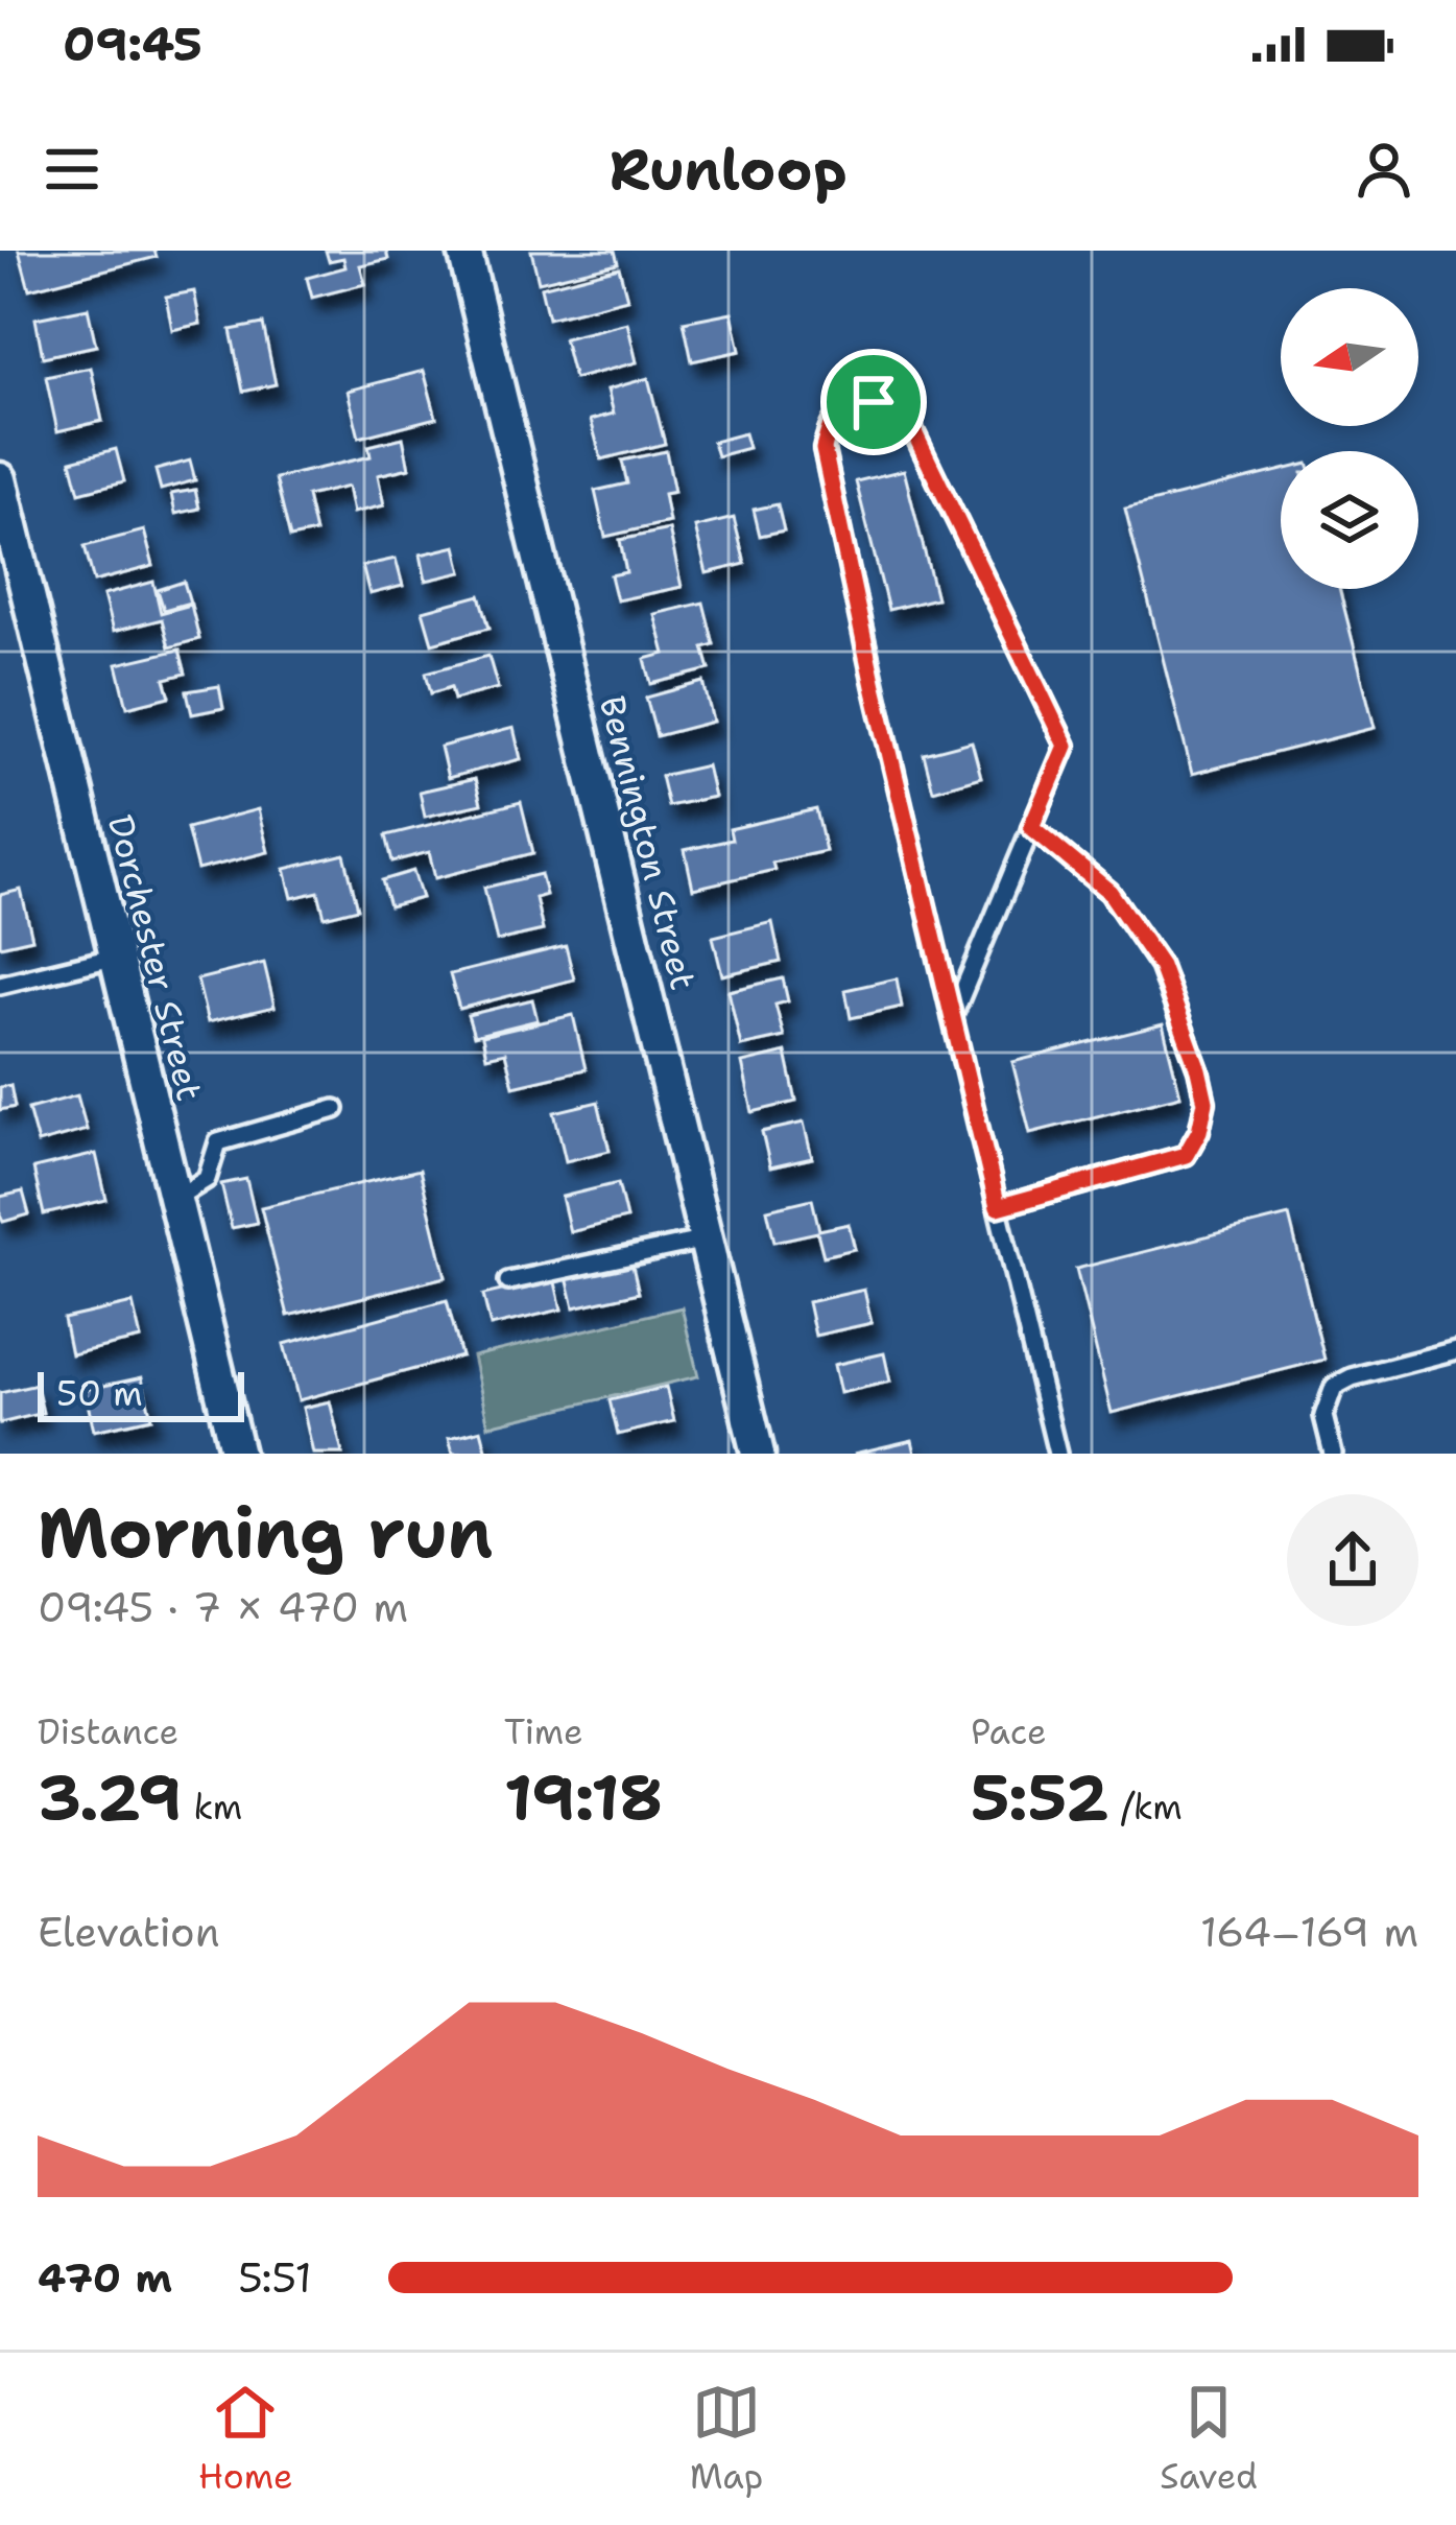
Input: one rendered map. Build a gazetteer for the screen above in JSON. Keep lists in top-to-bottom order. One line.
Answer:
{"streets":{"street":["Bennington Street","Dorchester Street"]},"scale_bar":"50 m","north":"left","page":{"status":"09:45","header":"Runloop","scale":"50 m","heading":["Morning run","09:45 · 7 × 470 m"],"stats":[["Distance","3.29 km"],["Time","19:18"],["Pace","5:52 /km"]],"chart":["Elevation","164–169 m"],"list":[{"name":"470 m","note":"5:51"}],"tabs":["Home","Map","Saved"]}}
